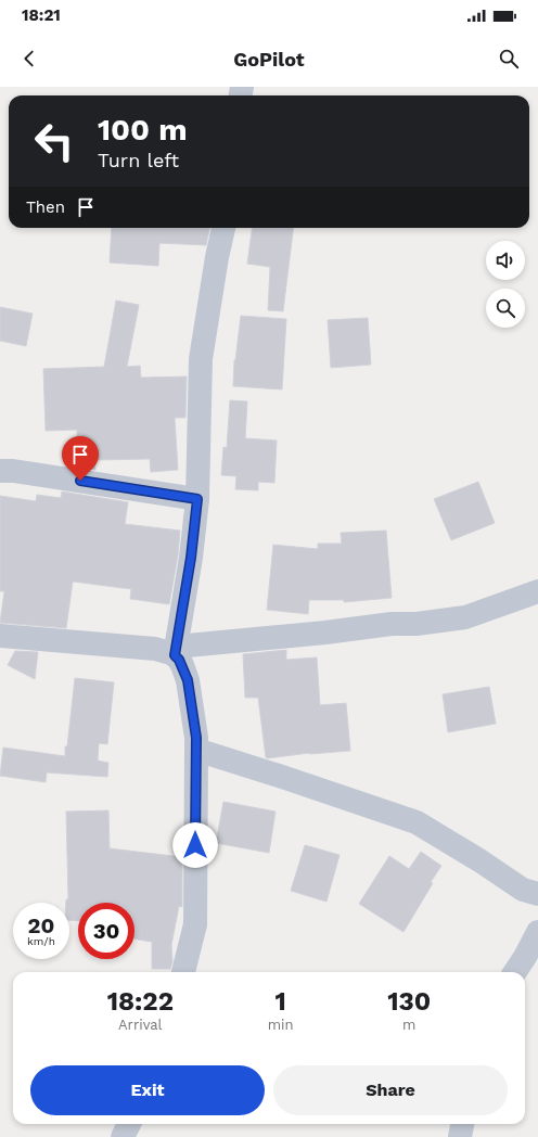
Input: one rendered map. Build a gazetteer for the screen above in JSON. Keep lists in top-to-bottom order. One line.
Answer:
{"page":{"status":"18:21","header":"GoPilot","turn":["100 m","Turn left"],"then":"Then","speed":"20 km/h","limit":"30","eta":["18:22","Arrival","1","min","130","m"],"buttons":["Exit","Share"]}}
